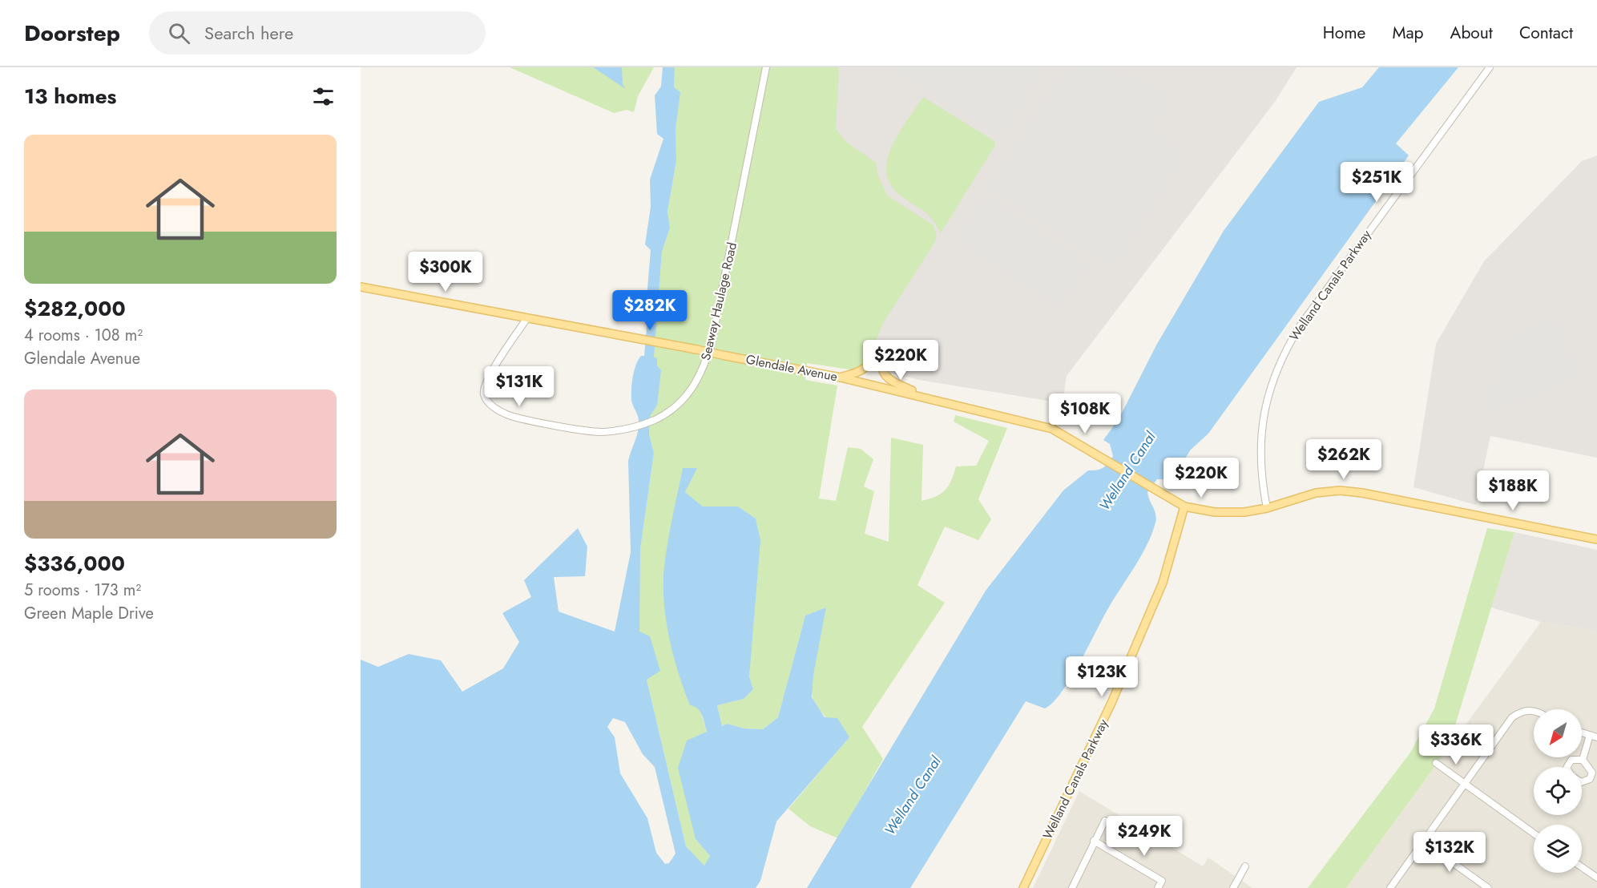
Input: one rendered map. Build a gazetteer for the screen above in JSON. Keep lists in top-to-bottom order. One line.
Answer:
{"streets":{"main road":["Welland Canals Parkway","Glendale Avenue"],"street":["Seaway Haulage Road"]},"crossings":[["Welland Canals Parkway","Glendale Avenue"],["Seaway Haulage Road","Glendale Avenue"]],"water":["Welland Canal"],"north":"bottom left","page":{"header":"Doorstep","search":"Search here","nav":["Home","Map","About","Contact"],"heading":"13 homes","list":[{"name":"$282,000","note":"4 rooms · 108 m² · Glendale Avenue"},{"name":"$336,000","note":"5 rooms · 173 m² · Green Maple Drive"}],"price":["$251K","$300K","$282K","$220K","$131K","$108K","$262K","$220K","$188K","$123K","$336K","$249K","$132K"]}}
